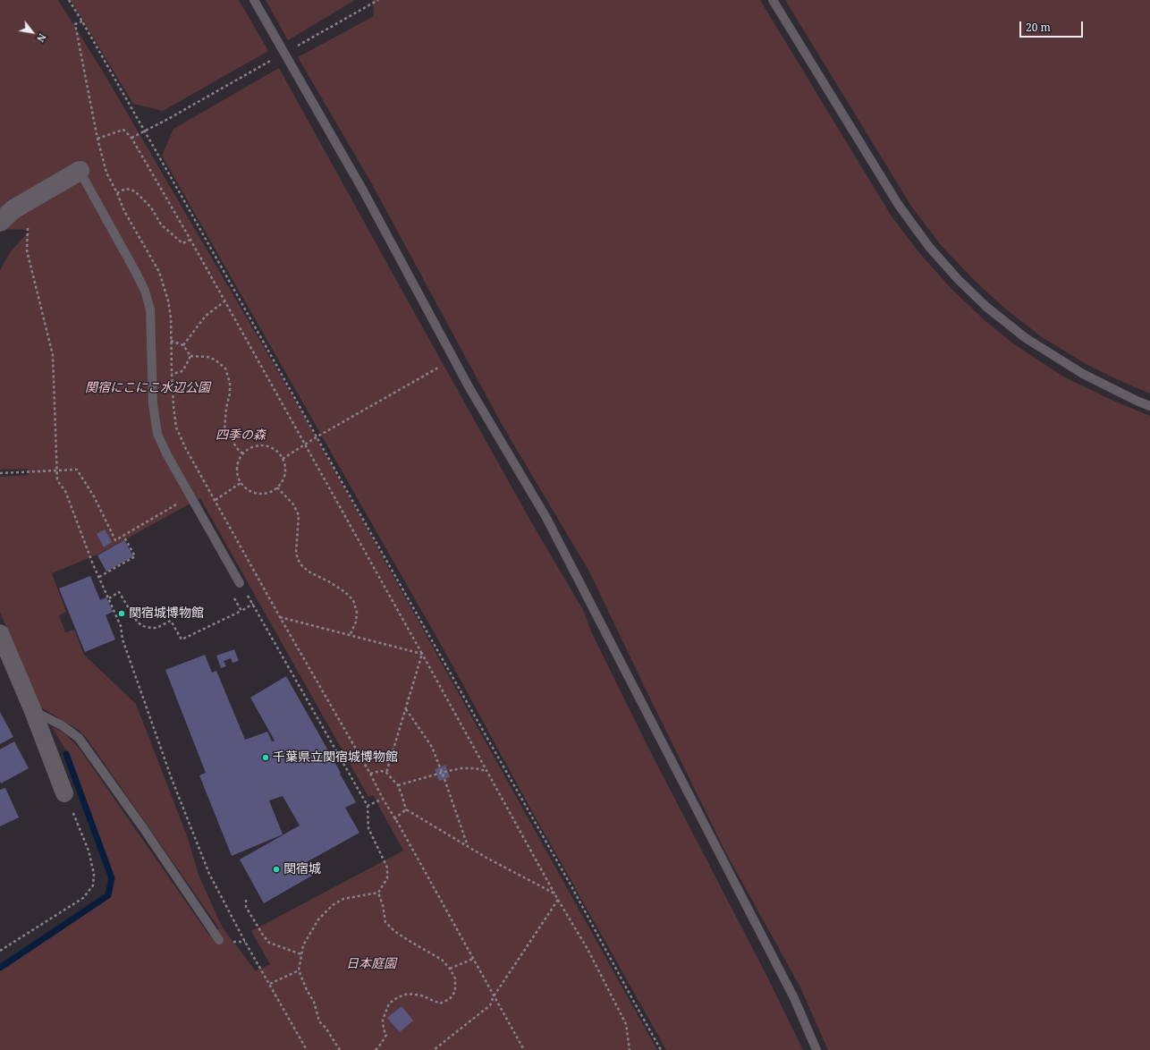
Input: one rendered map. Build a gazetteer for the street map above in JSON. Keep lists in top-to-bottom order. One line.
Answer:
{"parks":["関宿にこにこ水辺公園","四季の森","日本庭園"],"places":["関宿城博物館","千葉県立関宿城博物館","関宿城"],"scale_bar":"20 m","north":"bottom right"}
